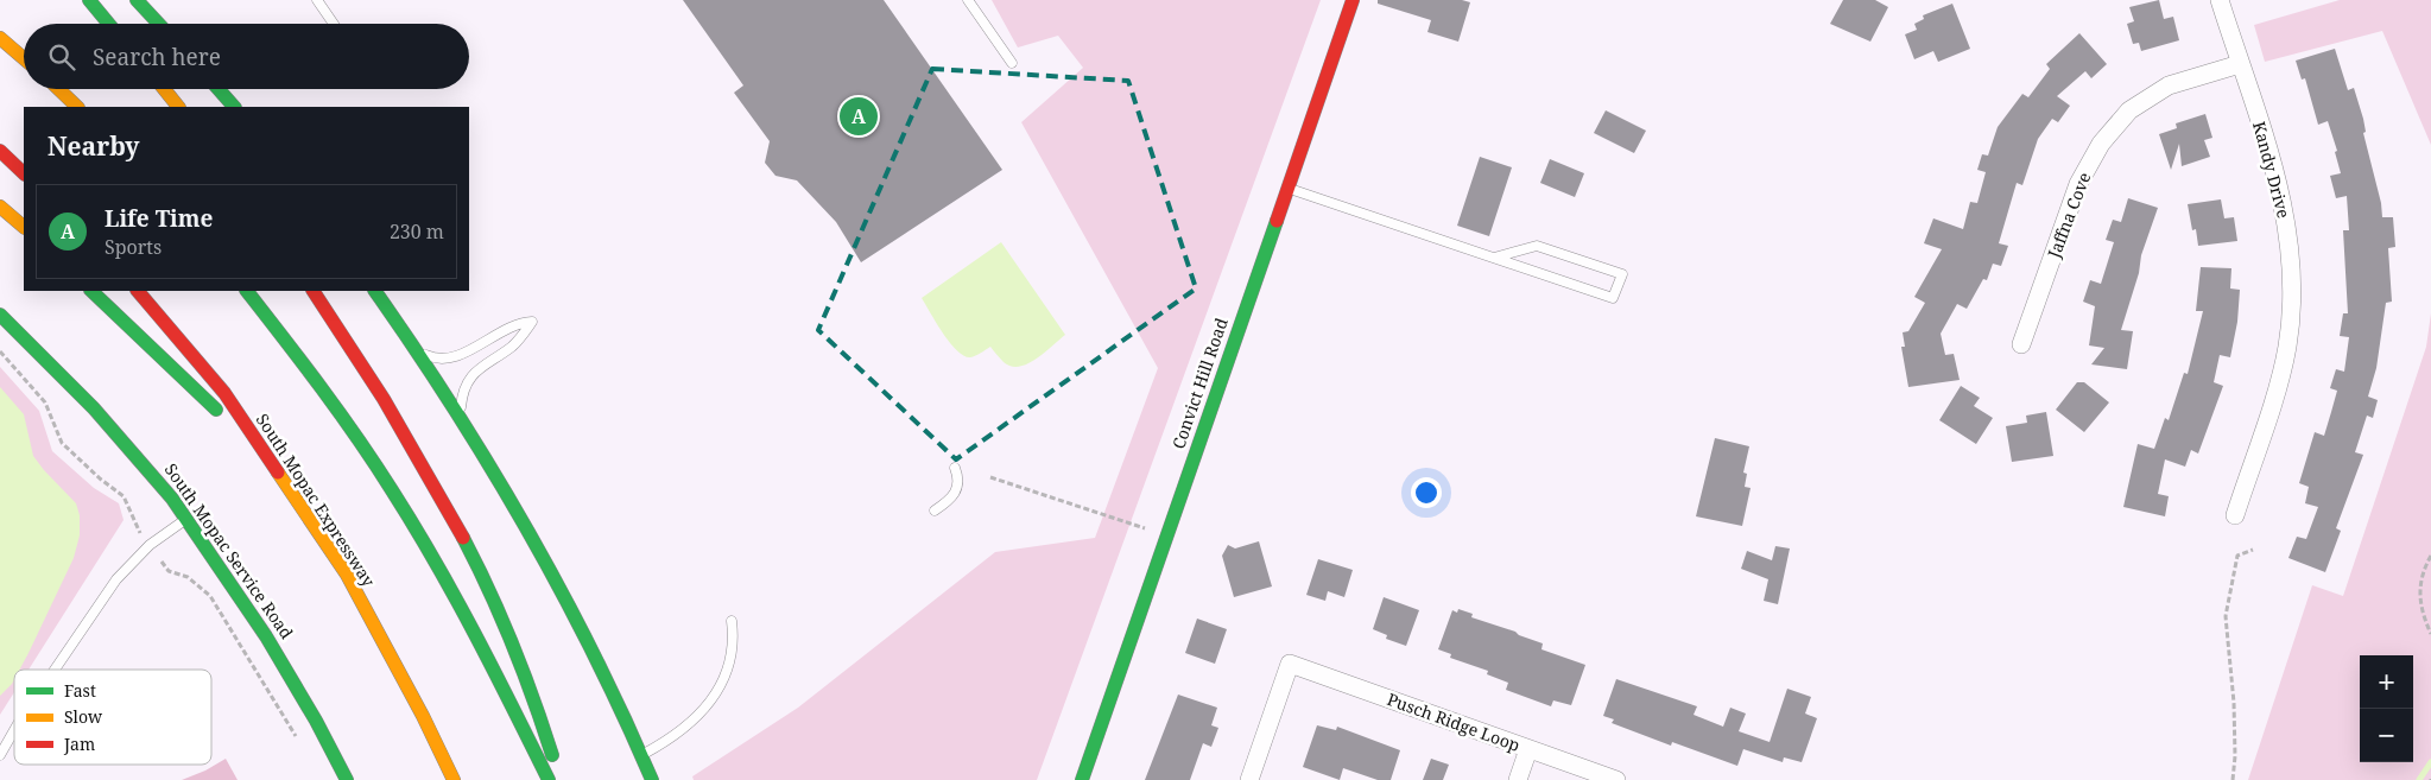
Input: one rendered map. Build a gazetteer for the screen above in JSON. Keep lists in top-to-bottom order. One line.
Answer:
{"streets":{"main road":["Convict Hill Road","South Mopac Expressway","South Mopac Service Road"],"street":["Kandy Drive","Jaffna Cove","Pusch Ridge Loop"]},"crossings":[["Kandy Drive","Jaffna Cove"]],"legend":["Fast","Slow","Jam"],"page":{"search":"Search here","pins":"A","heading":"Nearby","list":[{"mark":"A","name":"Life Time","note":"Sports","value":"230 m"}],"map_buttons":["+","−"]}}
